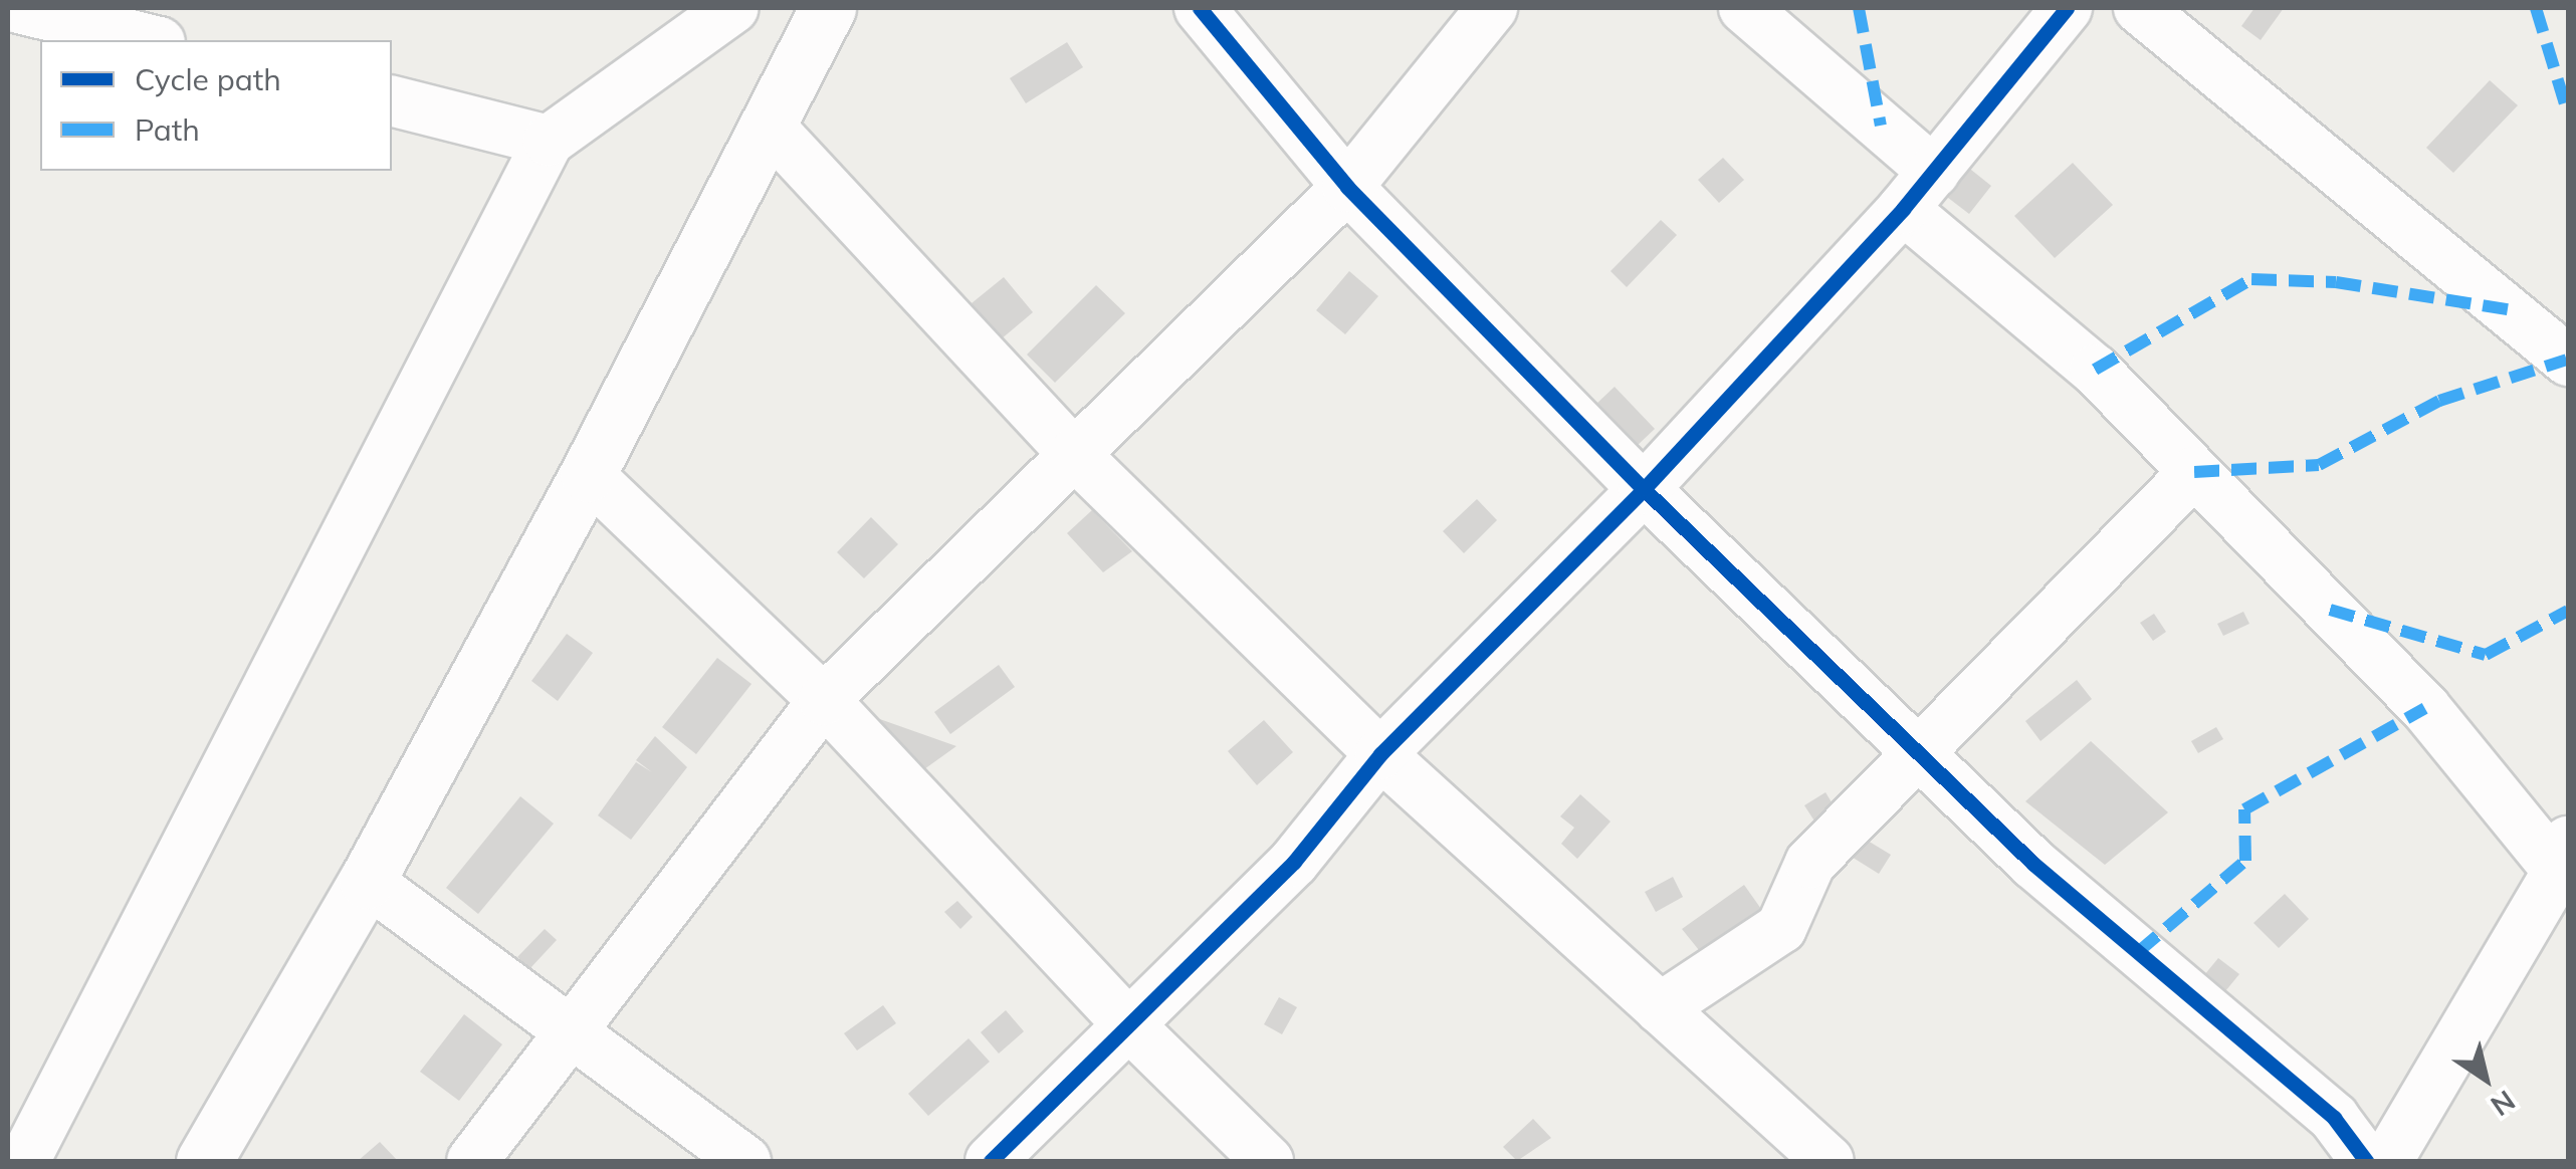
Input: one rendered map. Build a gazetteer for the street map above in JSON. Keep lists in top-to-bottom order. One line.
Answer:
{"legend":["Cycle path","Path"],"north":"bottom right"}
